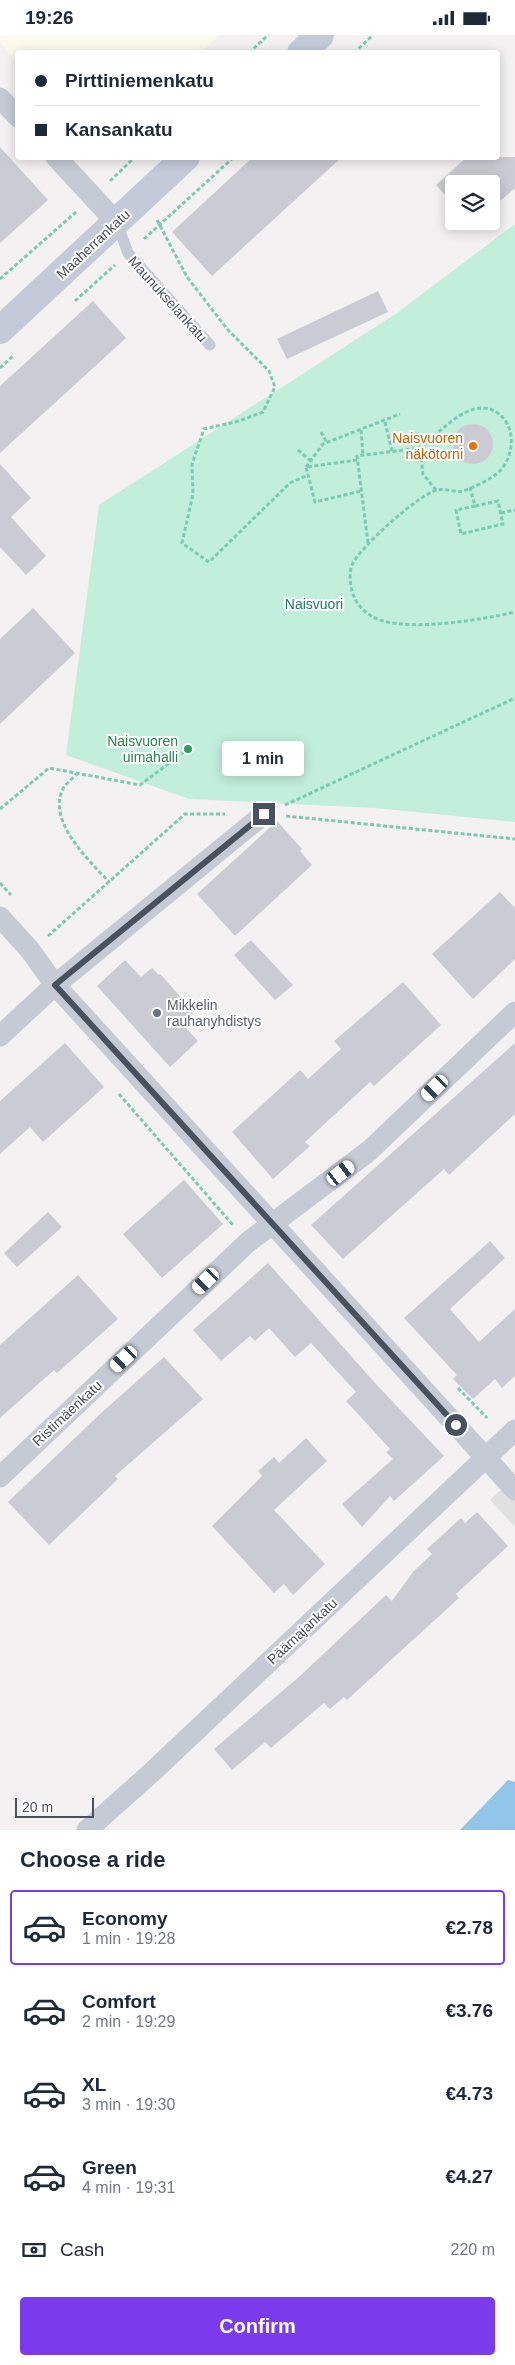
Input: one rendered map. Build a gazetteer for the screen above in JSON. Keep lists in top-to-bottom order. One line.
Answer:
{"streets":{"main road":["Maaherrankatu"],"street":["Maunukselankatu","Ristimäenkatu","Päämajankatu"]},"crossings":[["Maaherrankatu","Maunukselankatu"]],"parks":["Naisvuori"],"places":["Naisvuoren näkötorni","Naisvuoren uimahalli","Mikkelin rauhanyhdistys"],"scale_bar":"20 m","page":{"status":"19:26","banner":["Pirttiniemenkatu","Kansankatu"],"bubble":"1 min","scale":"20 m","heading":"Choose a ride","list":[{"name":"Economy","note":"1 min · 19:28","value":"€2.78"},{"name":"Comfort","note":"2 min · 19:29","value":"€3.76"},{"name":"XL","note":"3 min · 19:30","value":"€4.73"},{"name":"Green","note":"4 min · 19:31","value":"€4.27"}],"pay":["Cash","220 m"],"buttons":"Confirm"}}
